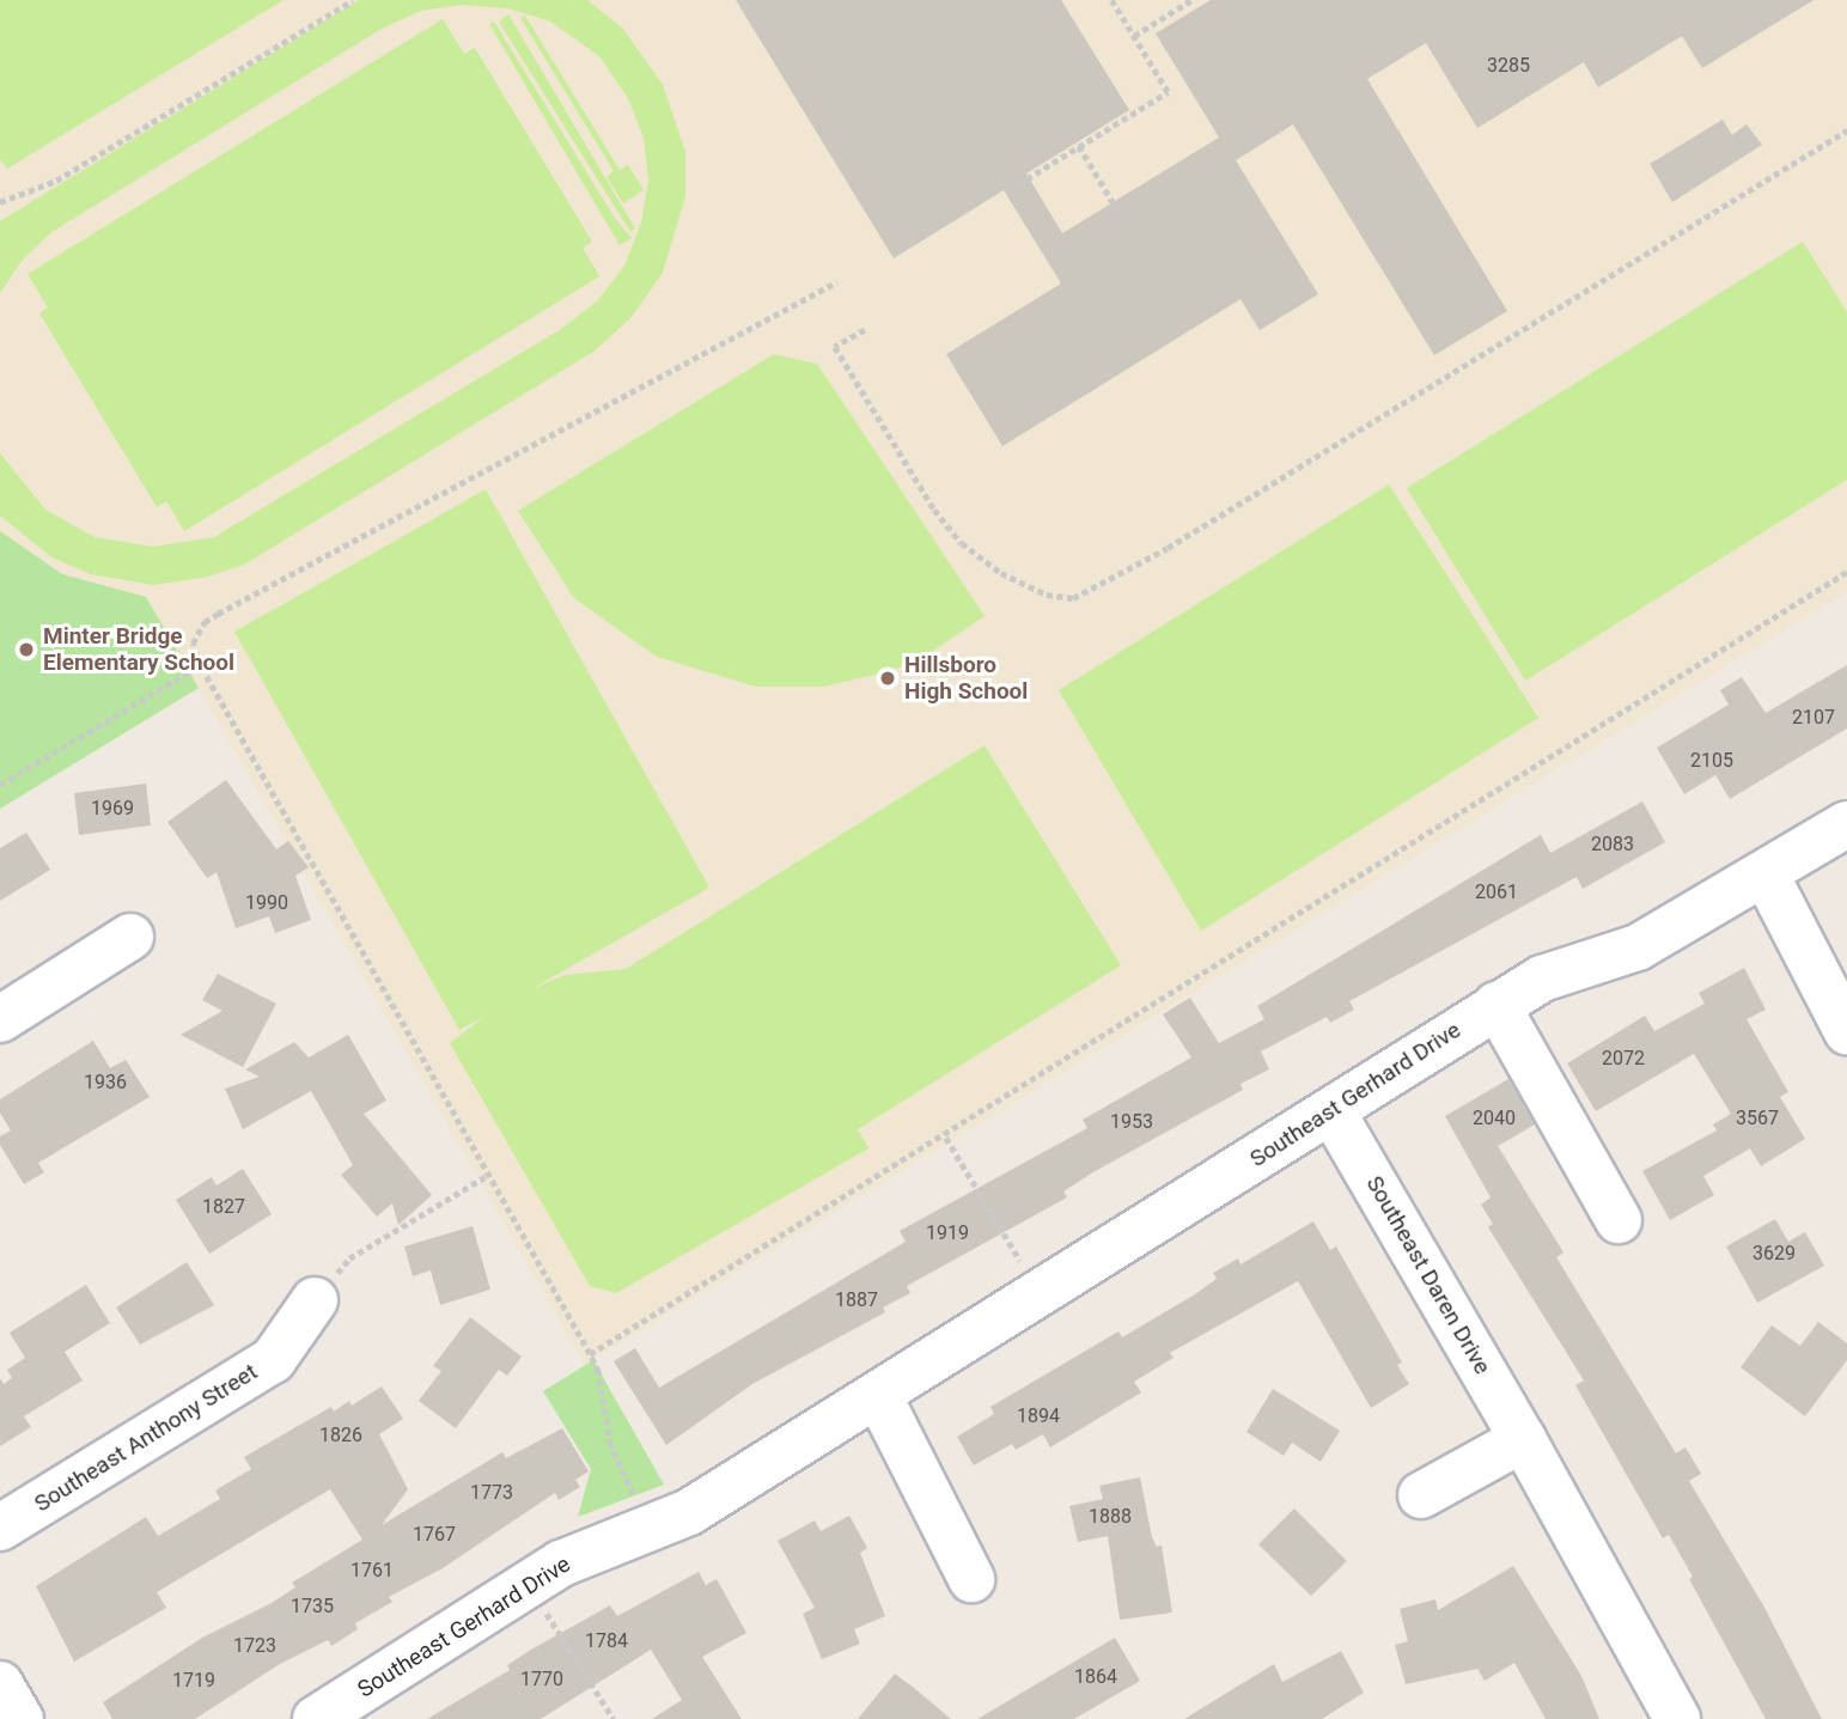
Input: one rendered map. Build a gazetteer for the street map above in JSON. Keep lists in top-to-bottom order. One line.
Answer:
{"streets":{"street":["Southeast Gerhard Drive","Southeast Daren Drive","Southeast Anthony Street"]},"crossings":[["Southeast Gerhard Drive","Southeast Daren Drive"]],"places":["Minter Bridge Elementary School","Hillsboro High School"],"house_numbers":["3285","2107","2105","1969","2083","2061","1990","2072","1936","2040","3567","1953","1827","1919","3629","1887","1894","1826","1773","1888","1767","1761","1735","1784","1723","1864","1770","1719"]}
